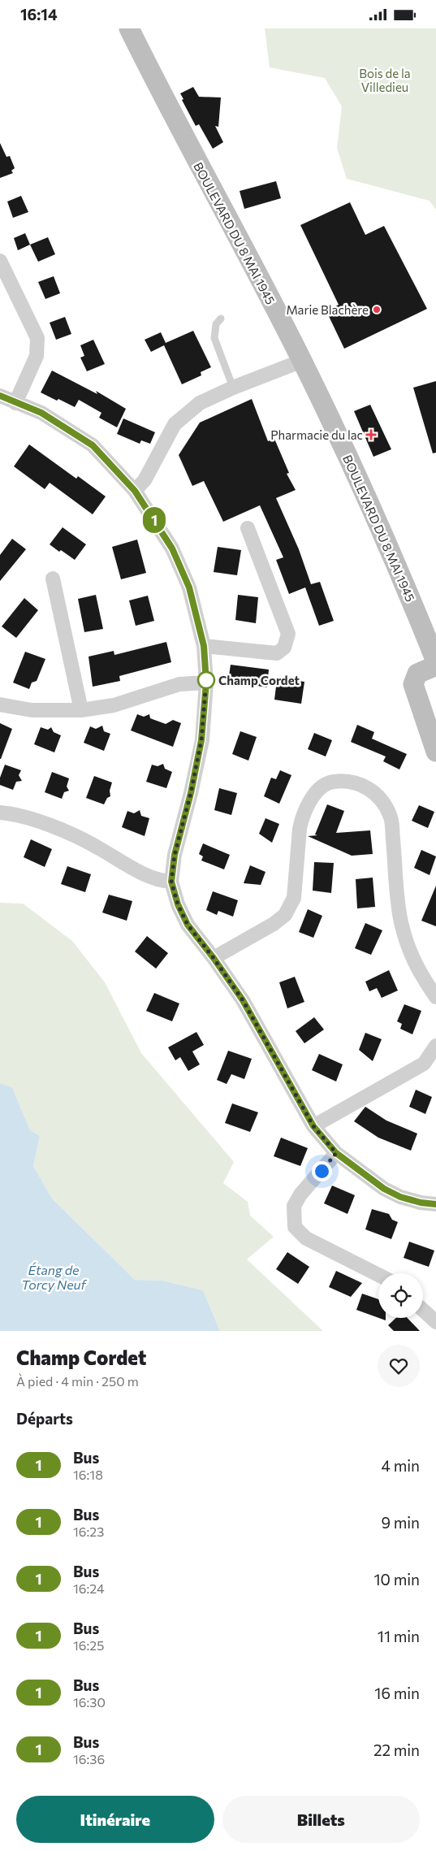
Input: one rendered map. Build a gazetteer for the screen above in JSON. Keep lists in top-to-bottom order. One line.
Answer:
{"streets":{"street":["BOULEVARD DU 8 MAI 1945"]},"water":["Étang de Torcy Neuf"],"parks":["Bois de la Villedieu"],"places":{"other":["Marie Blachère","Champ Cordet"],"health":["Pharmacie du lac"]},"lines":["bus line 1"],"page":{"status":"16:14","on_map":"1","heading":[["Champ Cordet","À pied · 4 min · 250 m"],"Départs"],"list":[{"mark":"1","name":"Bus","note":"16:18","value":"4 min"},{"mark":"1","name":"Bus","note":"16:23","value":"9 min"},{"mark":"1","name":"Bus","note":"16:24","value":"10 min"},{"mark":"1","name":"Bus","note":"16:25","value":"11 min"},{"mark":"1","name":"Bus","note":"16:30","value":"16 min"},{"mark":"1","name":"Bus","note":"16:36","value":"22 min"}],"buttons":["Itinéraire","Billets"]}}
